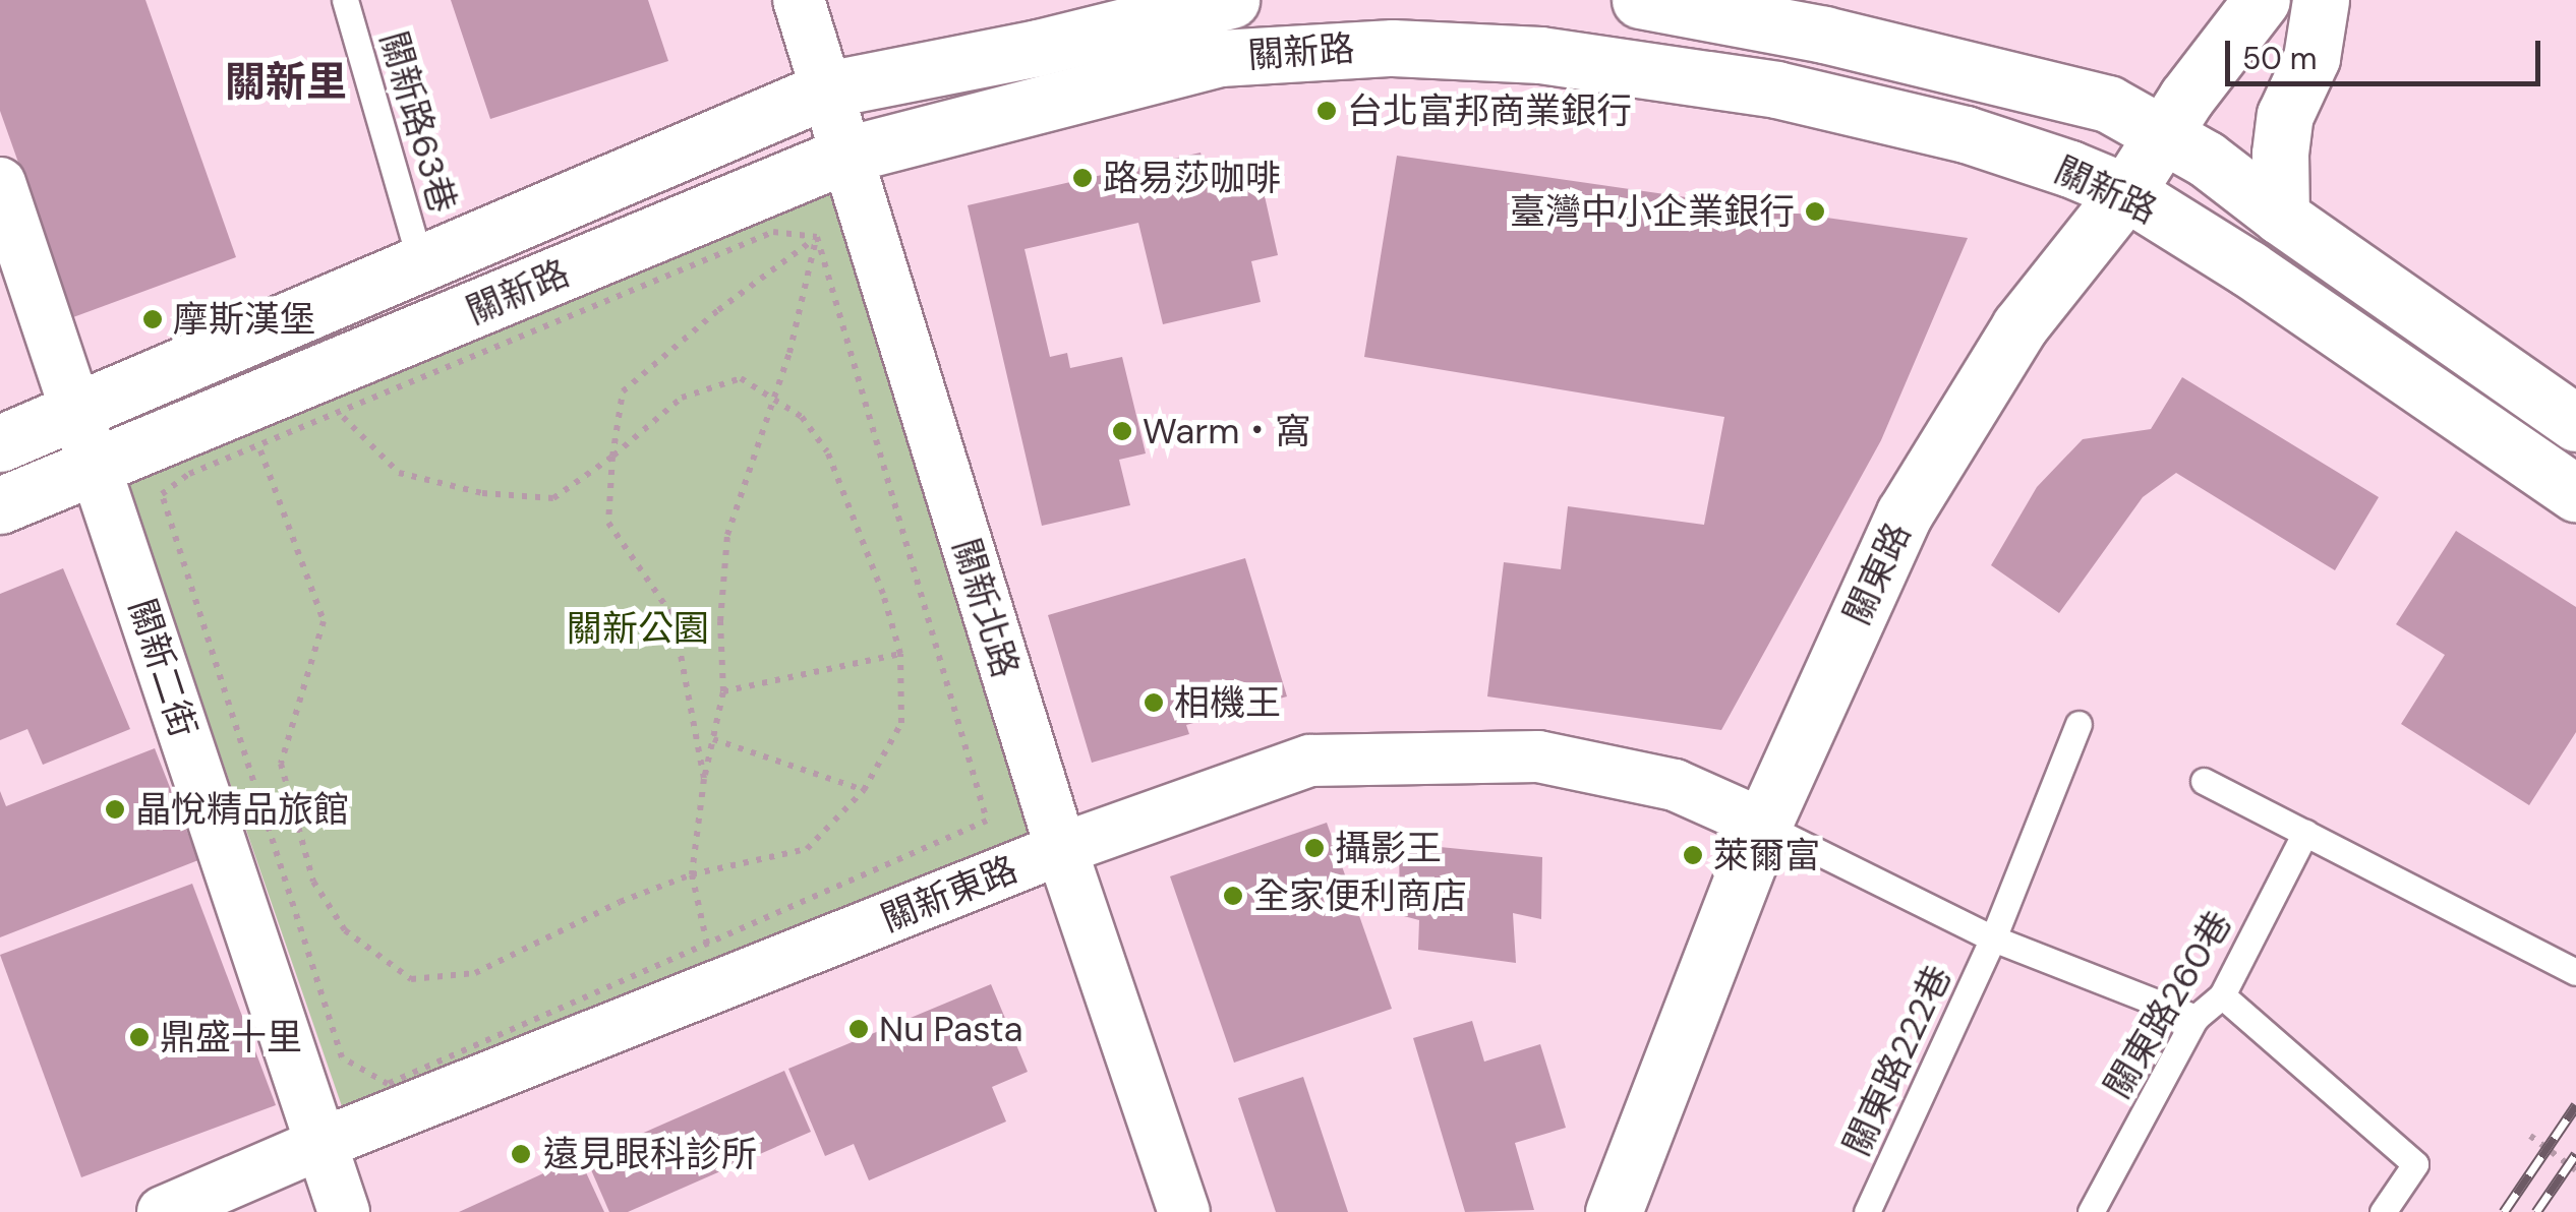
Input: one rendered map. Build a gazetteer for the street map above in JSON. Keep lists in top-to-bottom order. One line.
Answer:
{"streets":{"street":["關新路","關東路","關新北路","關新二街","關新東路"],"lane":["關新路63巷","關東路260巷","關東路222巷"]},"crossings":[["關新路","關新路63巷"],["關新路","關東路"],["關新路","關新北路"],["關新路","關新二街"],["關東路","關新東路"],["關新北路","關新東路"],["關新二街","關新東路"]],"districts":["關新里"],"parks":["關新公園"],"places":["台北富邦商業銀行","路易莎咖啡","臺灣中小企業銀行","摩斯漢堡","Warm・窩","相機王","晶悅精品旅館","攝影王","萊爾富","全家便利商店","Nu Pasta","鼎盛十里","遠見眼科診所"],"scale_bar":"50 m"}
